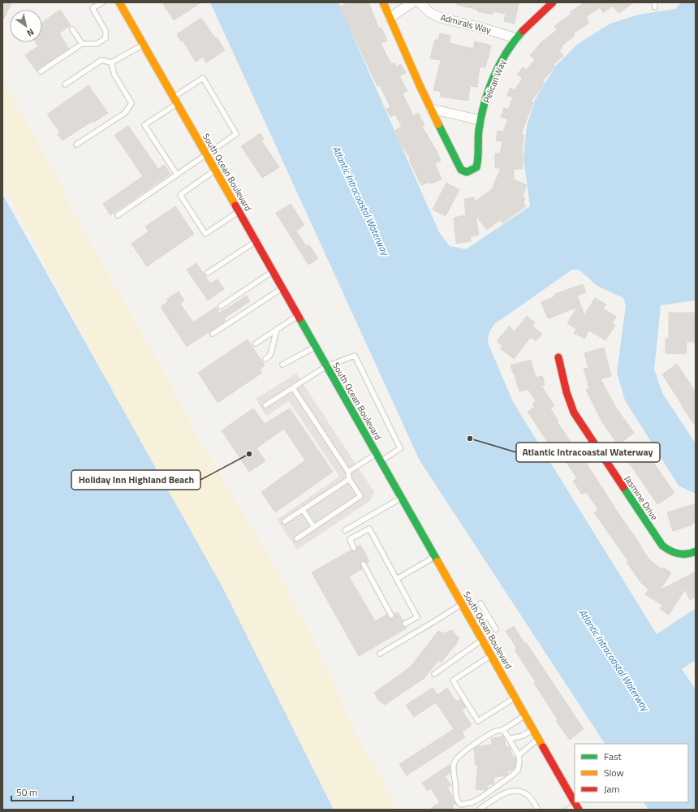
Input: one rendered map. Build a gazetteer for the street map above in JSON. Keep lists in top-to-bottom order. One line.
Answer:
{"streets":{"main road":["Pelican Way","South Ocean Boulevard","Jasmine Drive"],"street":["Admirals Way"]},"crossings":[["Admirals Way","Pelican Way"]],"water":["Atlantic Intracoastal Waterway"],"places":["Atlantic Intracoastal Waterway","Holiday Inn Highland Beach"],"legend":["Fast","Slow","Jam"],"scale_bar":"50 m","north":"bottom right"}
